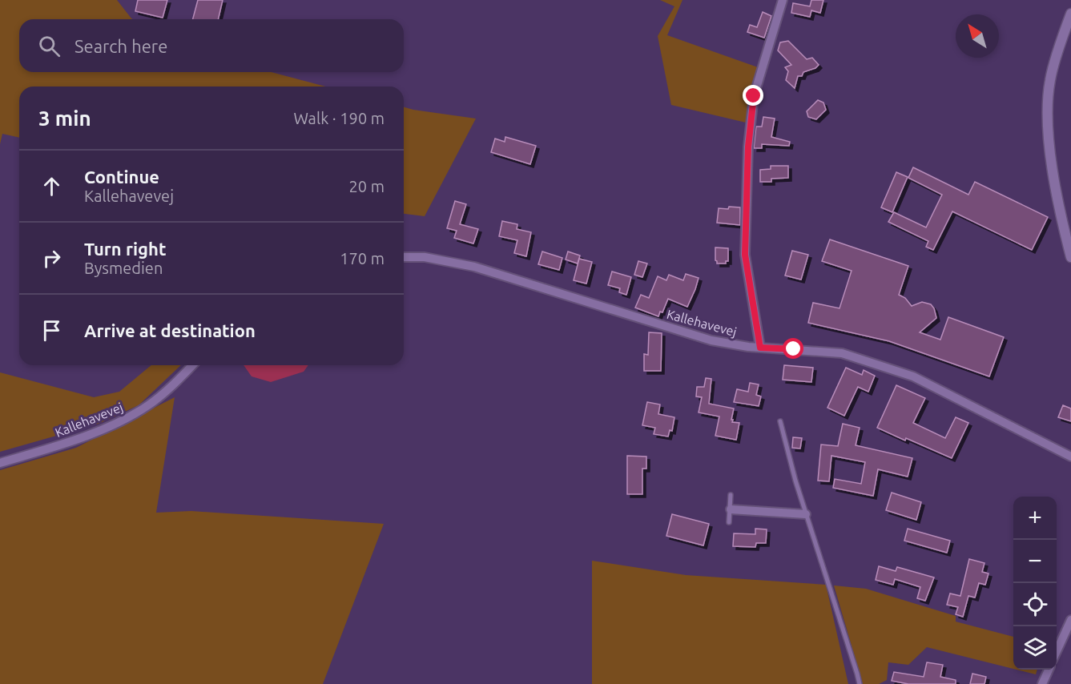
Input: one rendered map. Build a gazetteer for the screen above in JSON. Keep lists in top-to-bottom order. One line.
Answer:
{"streets":{"street":["Kallehavevej"]},"north":"top left","page":{"search":"Search here","heading":["3 min","Walk · 190 m"],"list":[["Continue","Kallehavevej","20 m"],["Turn right","Bysmedien","170 m"],"Arrive at destination"],"map_buttons":["+","−"]}}
